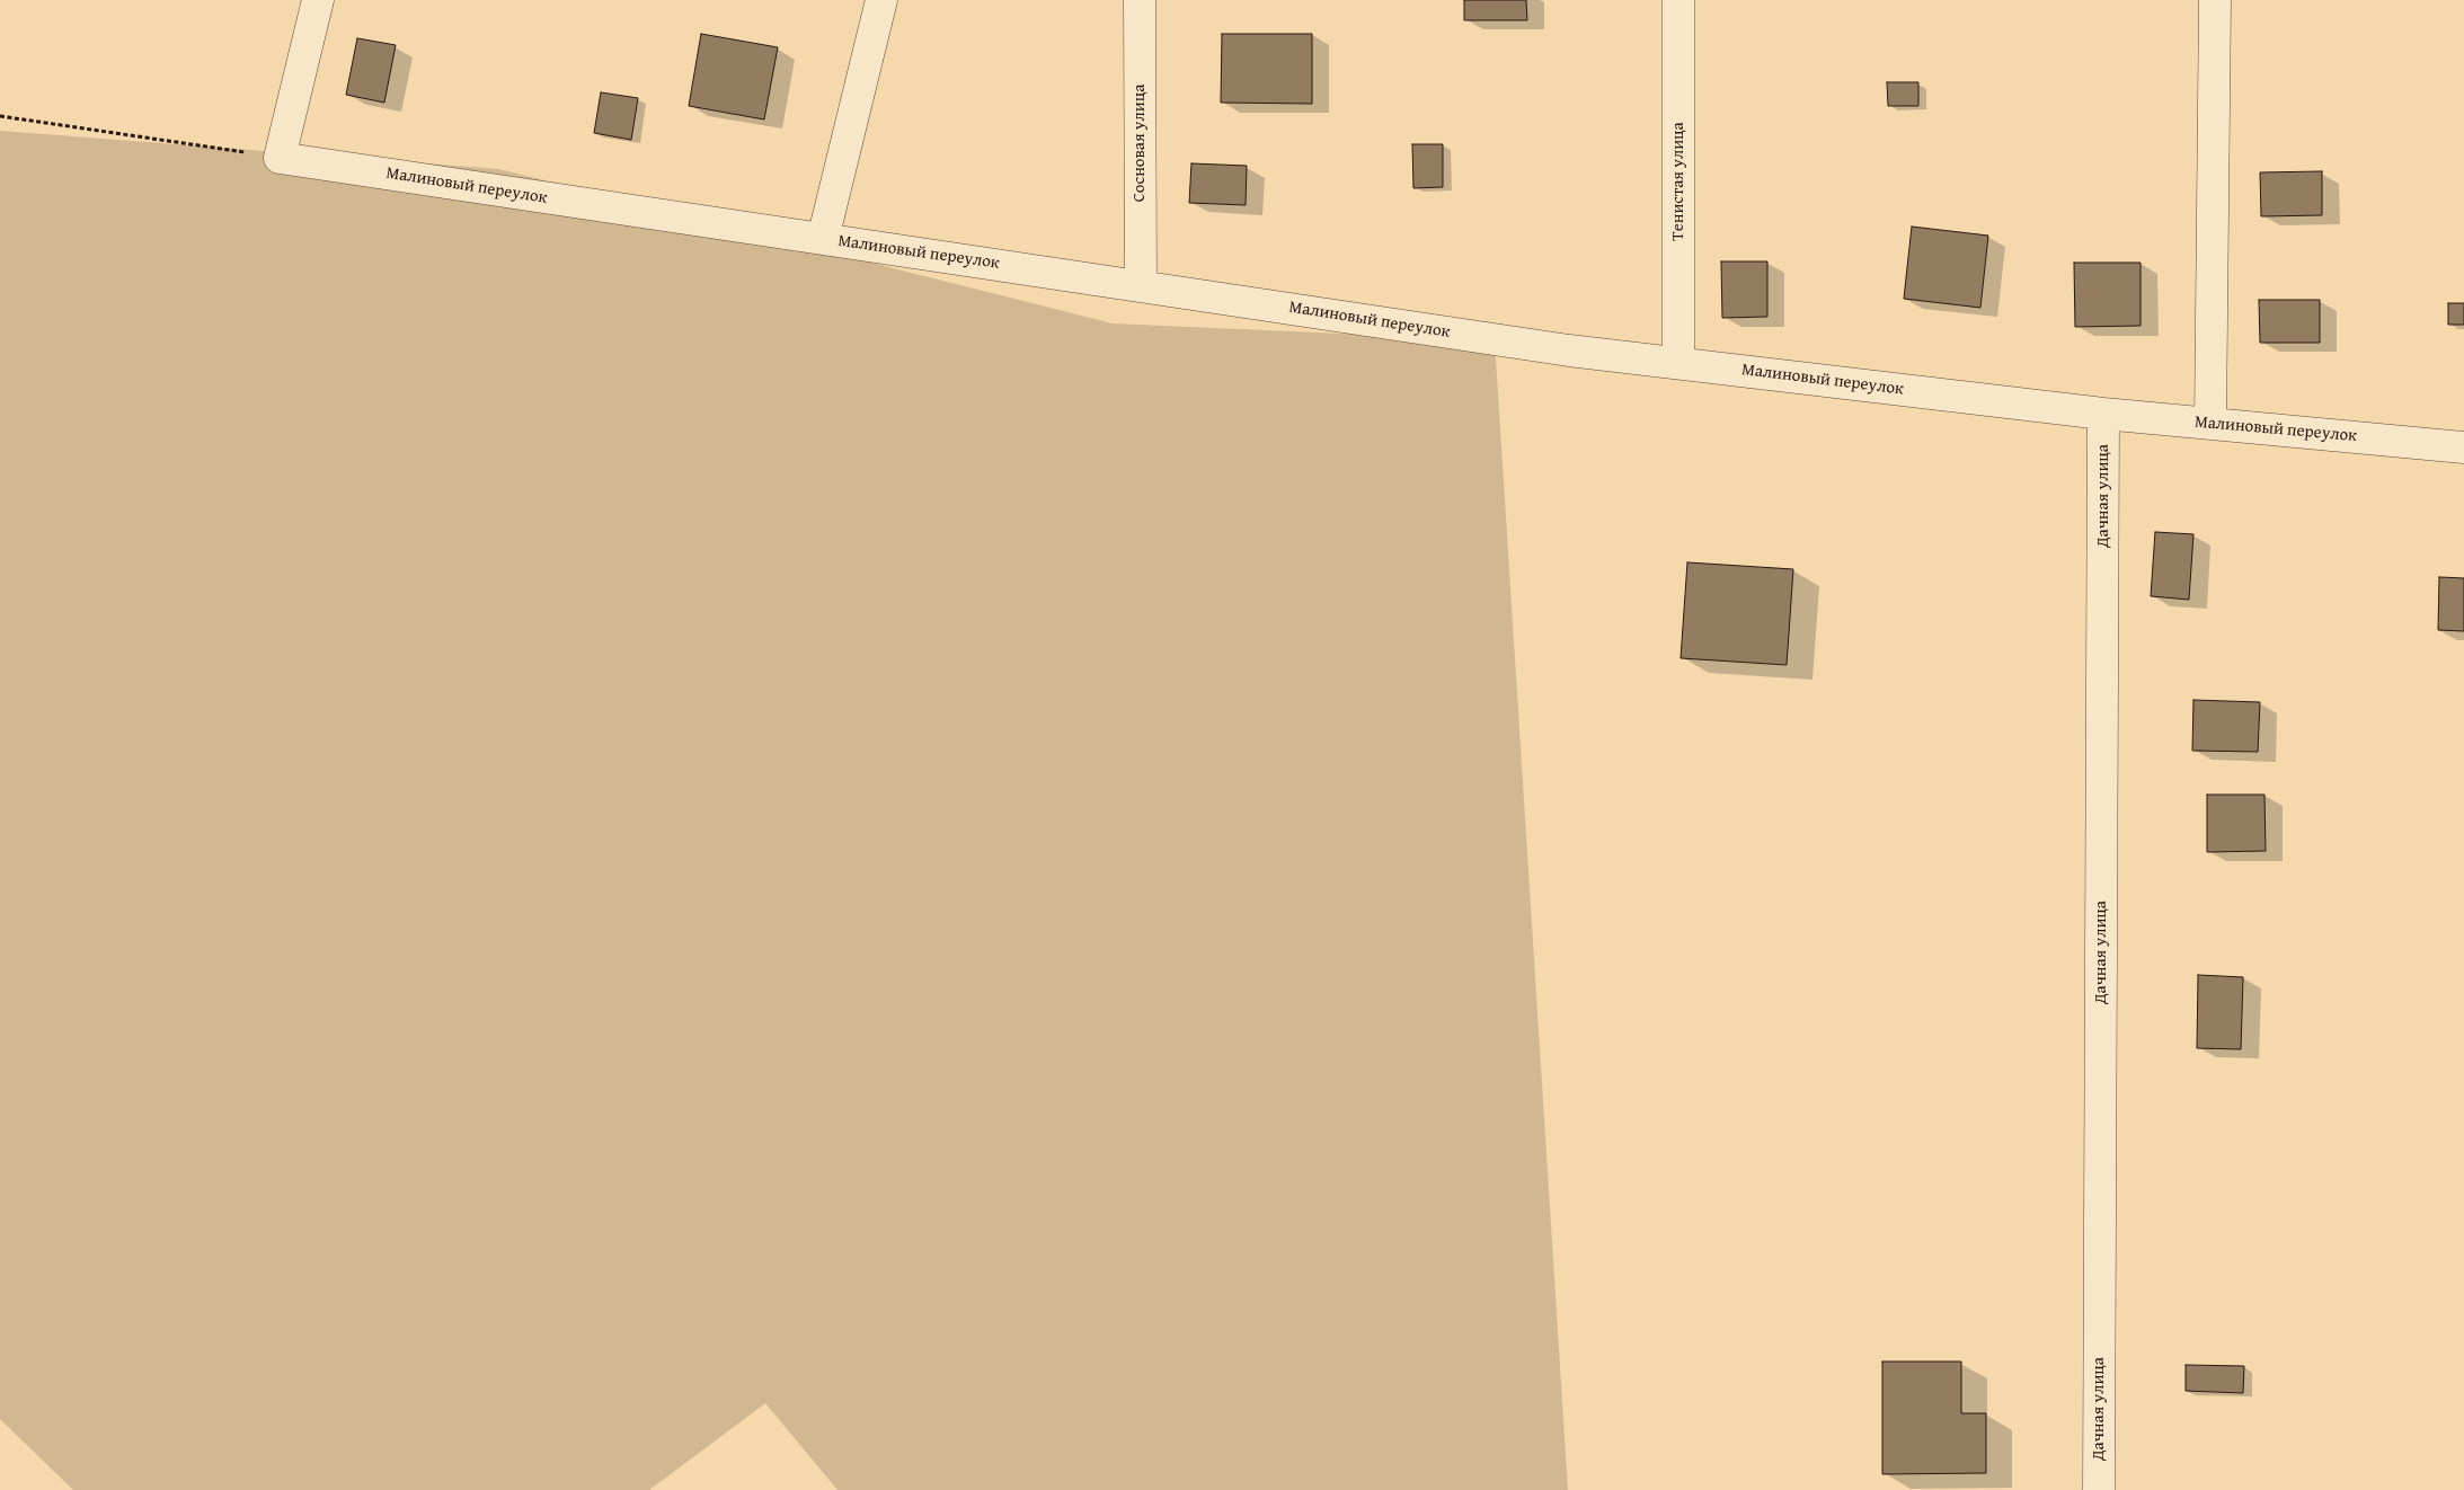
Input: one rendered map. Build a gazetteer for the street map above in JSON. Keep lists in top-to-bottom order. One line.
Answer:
{"streets":{"street":["Сосновая улица","Тенистая улица","Малиновый переулок","Дачная улица"]},"crossings":[["Сосновая улица","Малиновый переулок"],["Тенистая улица","Малиновый переулок"],["Малиновый переулок","Дачная улица"]]}
